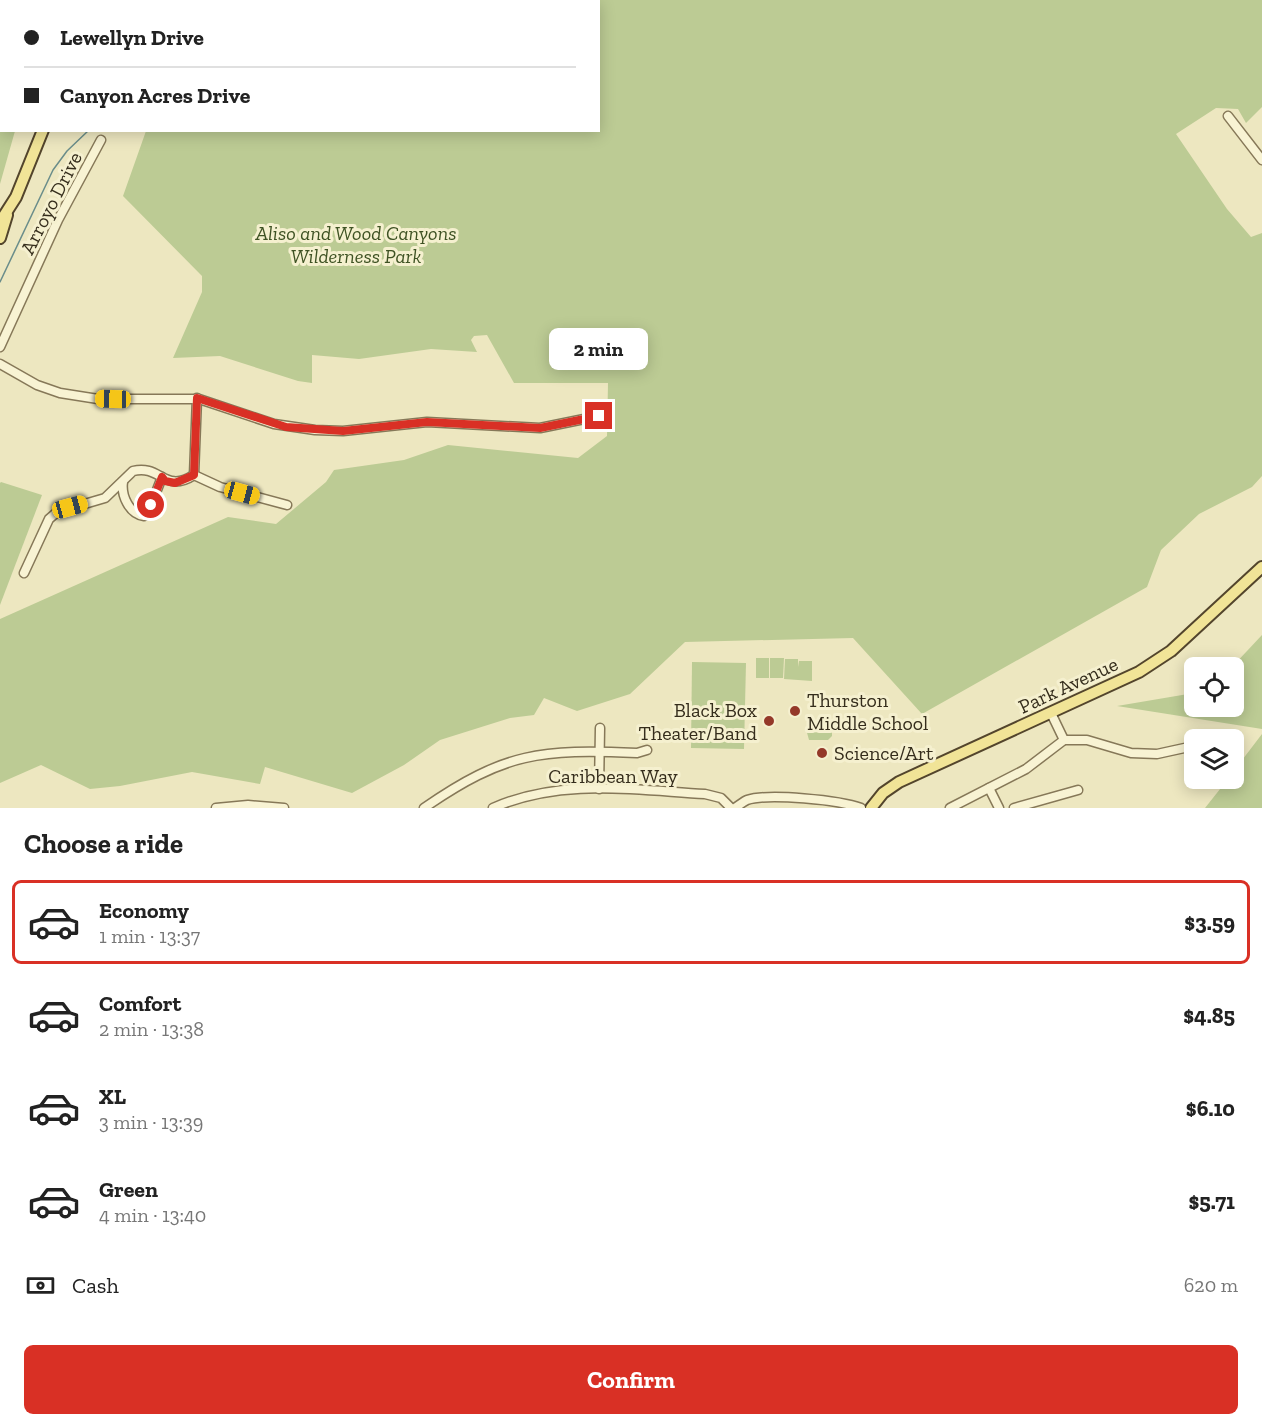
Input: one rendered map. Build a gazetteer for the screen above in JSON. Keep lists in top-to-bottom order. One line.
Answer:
{"streets":{"main road":["Park Avenue"],"street":["Arroyo Drive","Caribbean Way"]},"parks":["Aliso and Wood Canyons Wilderness Park"],"places":["Thurston Middle School","Black Box Theater/Band","Science/Art"],"page":{"banner":["Lewellyn Drive","Canyon Acres Drive"],"bubble":"2 min","heading":"Choose a ride","list":[{"name":"Economy","note":"1 min · 13:37","value":"$3.59"},{"name":"Comfort","note":"2 min · 13:38","value":"$4.85"},{"name":"XL","note":"3 min · 13:39","value":"$6.10"},{"name":"Green","note":"4 min · 13:40","value":"$5.71"}],"pay":["Cash","620 m"],"buttons":"Confirm"}}
